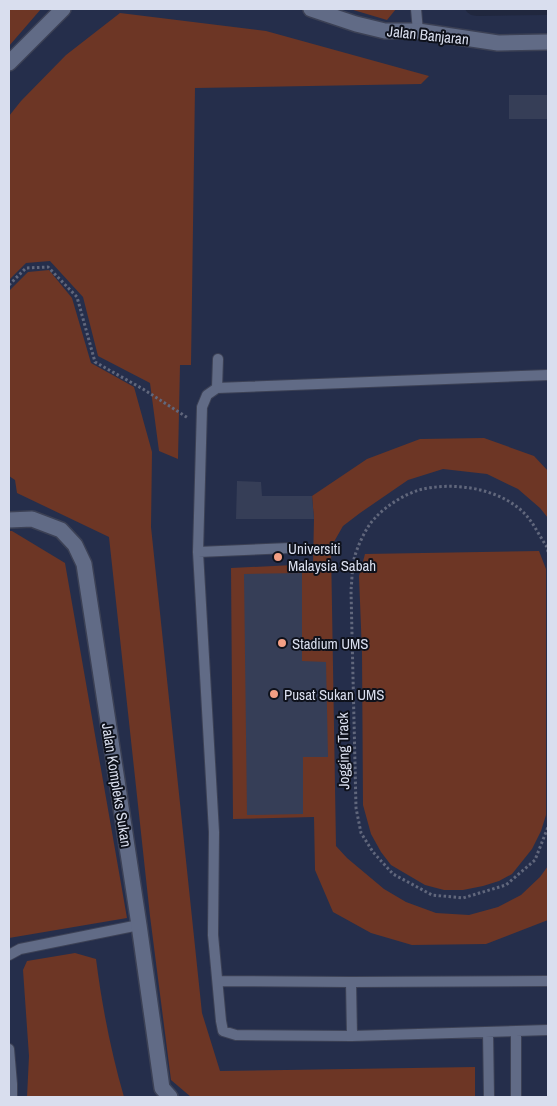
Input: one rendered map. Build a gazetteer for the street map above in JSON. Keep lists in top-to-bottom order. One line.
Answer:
{"streets":{"street":["Jalan Banjaran","Jalan Kompleks Sukan"],"path":["Jogging Track"]},"places":["Universiti Malaysia Sabah","Stadium UMS","Pusat Sukan UMS"]}
